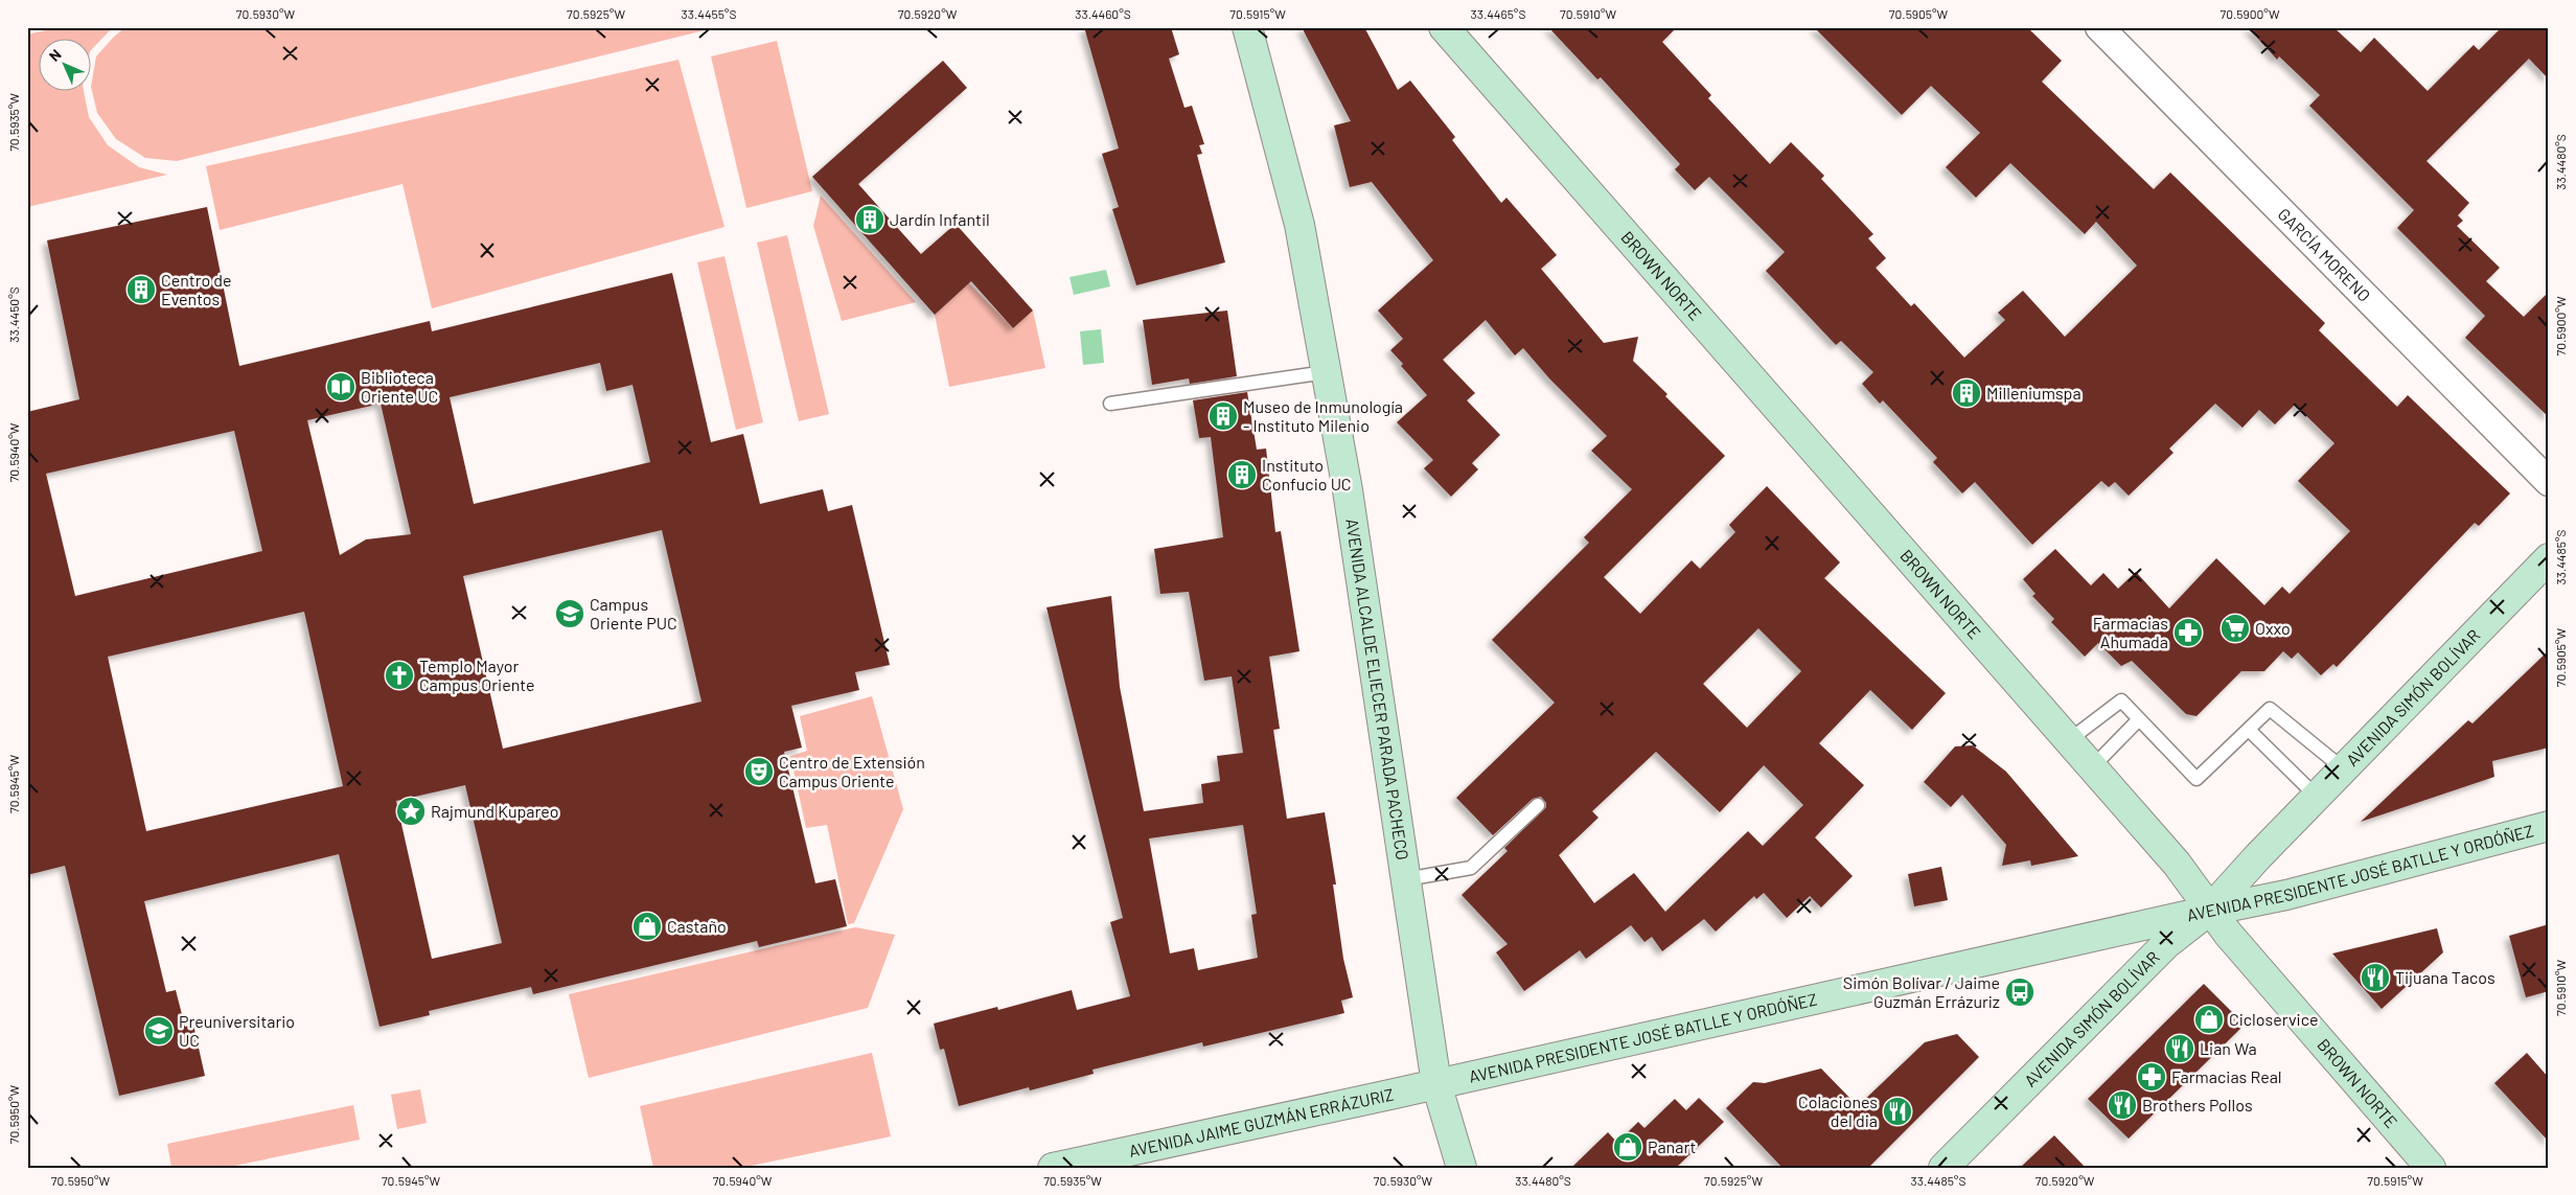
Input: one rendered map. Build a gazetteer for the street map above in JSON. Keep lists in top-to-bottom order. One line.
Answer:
{"streets":{"main road":["BROWN NORTE","AVENIDA ALCALDE ELIECER PARADA PACHECO","AVENIDA SIMÓN BOLÍVAR","AVENIDA PRESIDENTE JOSÉ BATLLE Y ORDÓÑEZ","AVENIDA JAIME GUZMÁN ERRÁZURIZ"],"street":["GARCÍA MORENO"]},"crossings":[["BROWN NORTE","AVENIDA SIMÓN BOLÍVAR"],["BROWN NORTE","AVENIDA PRESIDENTE JOSÉ BATLLE Y ORDÓÑEZ"],["AVENIDA ALCALDE ELIECER PARADA PACHECO","AVENIDA PRESIDENTE JOSÉ BATLLE Y ORDÓÑEZ"],["AVENIDA ALCALDE ELIECER PARADA PACHECO","AVENIDA JAIME GUZMÁN ERRÁZURIZ"],["AVENIDA SIMÓN BOLÍVAR","AVENIDA PRESIDENTE JOSÉ BATLLE Y ORDÓÑEZ"],["AVENIDA PRESIDENTE JOSÉ BATLLE Y ORDÓÑEZ","AVENIDA JAIME GUZMÁN ERRÁZURIZ"]],"places":{"building":["Jardín Infantil","Centro de Eventos","Milleniumspa","Museo de Inmunología - Instituto Milenio","Instituto Confucio UC"],"library":["Biblioteca Oriente UC"],"school or university":["Campus Oriente PUC","Preuniversitario UC"],"supermarket":["Oxxo"],"pharmacy":["Farmacias Ahumada","Farmacias Real"],"church":["Templo Mayor Campus Oriente"],"theatre":["Centro de Extensión Campus Oriente"],"place":["Rajmund Kupareo"],"shop":["Castaño","Cicloservice","Panart"],"restaurant":["Tijuana Tacos","Lian Wa","Brothers Pollos","Colaciones del dia"],"bus stop":["Simón Bolívar / Jaime Guzmán Errázuriz"]},"north":"top left","coordinates":["70.5930°W","70.5925°W","33.4455°S","70.5920°W","33.4460°S","70.5915°W","33.4465°S","70.5910°W","70.5905°W","70.5900°W","70.5935°W","33.4480°S","33.4450°S","70.5940°W","33.4485°S","70.5945°W","70.5950°W"]}
